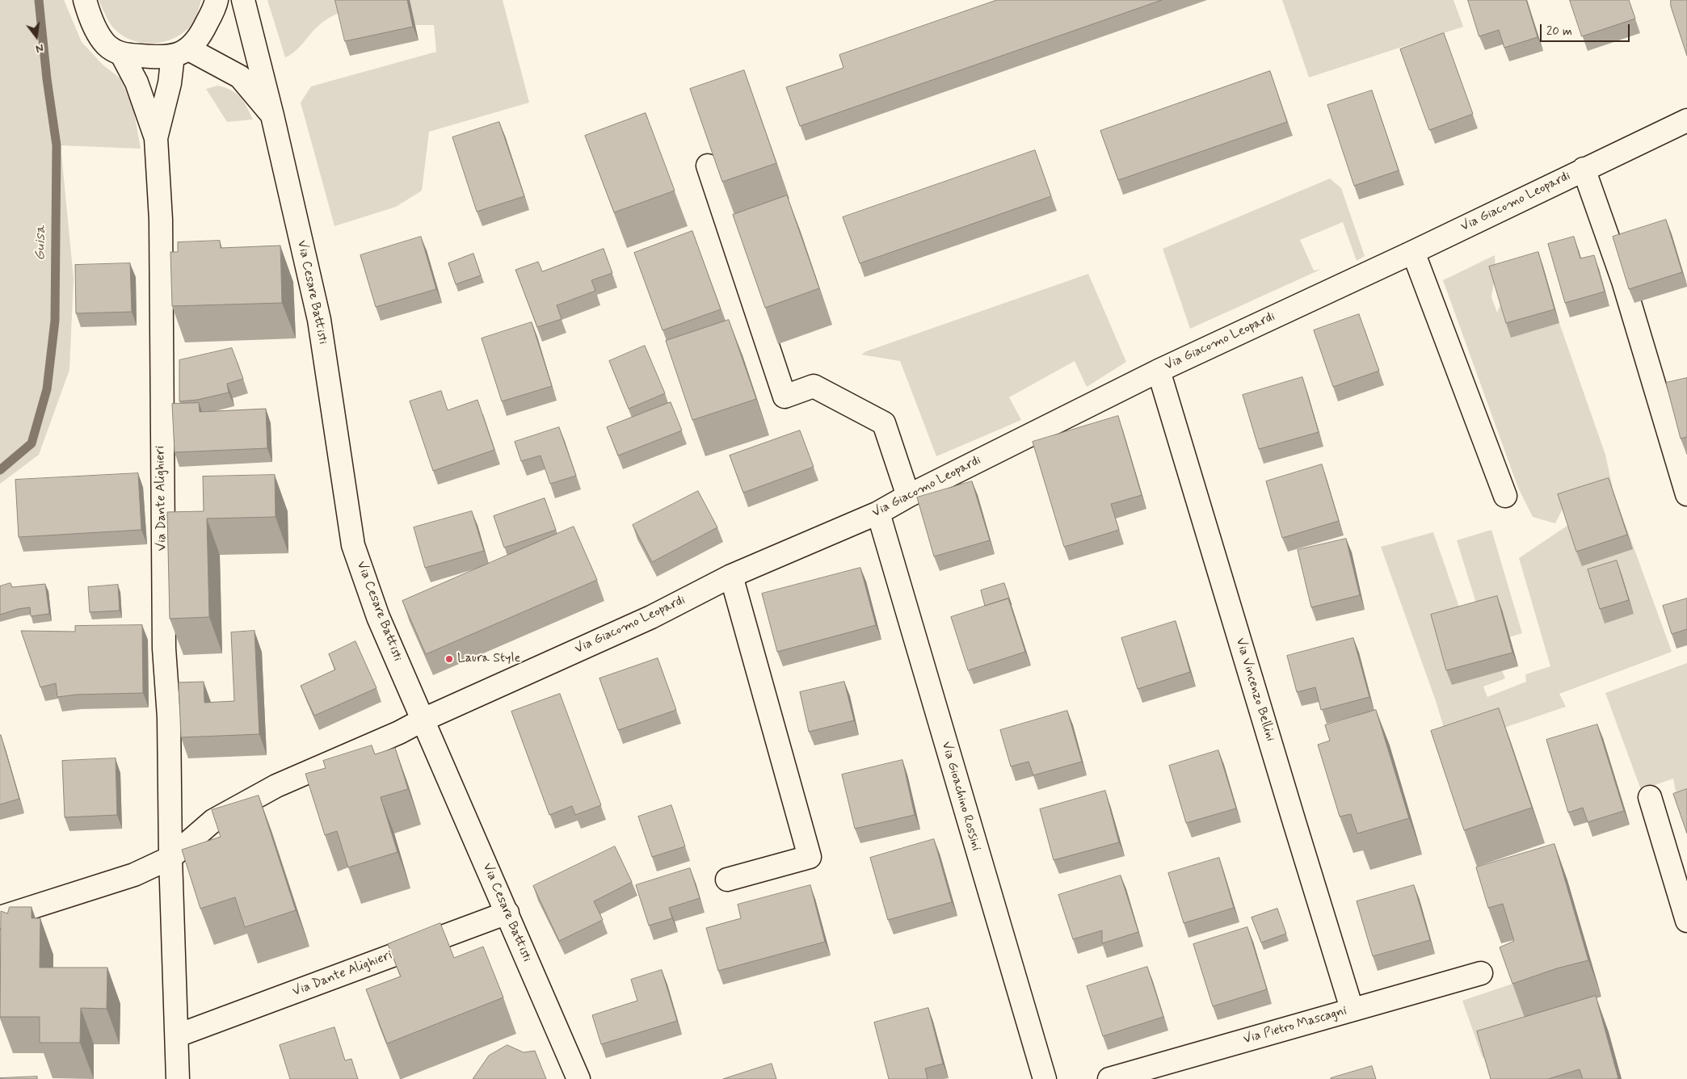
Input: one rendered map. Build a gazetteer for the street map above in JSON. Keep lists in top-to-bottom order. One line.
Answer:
{"streets":{"street":["Via Giacomo Leopardi","Via Cesare Battisti","Via Dante Alighieri","Via Vincenzo Bellini","Via Gioachino Rossini","Via Pietro Mascagni"]},"crossings":[["Via Giacomo Leopardi","Via Cesare Battisti"],["Via Giacomo Leopardi","Via Dante Alighieri"],["Via Giacomo Leopardi","Via Vincenzo Bellini"],["Via Giacomo Leopardi","Via Gioachino Rossini"],["Via Cesare Battisti","Via Dante Alighieri"],["Via Vincenzo Bellini","Via Pietro Mascagni"]],"water":["Guisa"],"places":["Laura Style"],"scale_bar":"20 m","north":"bottom"}
